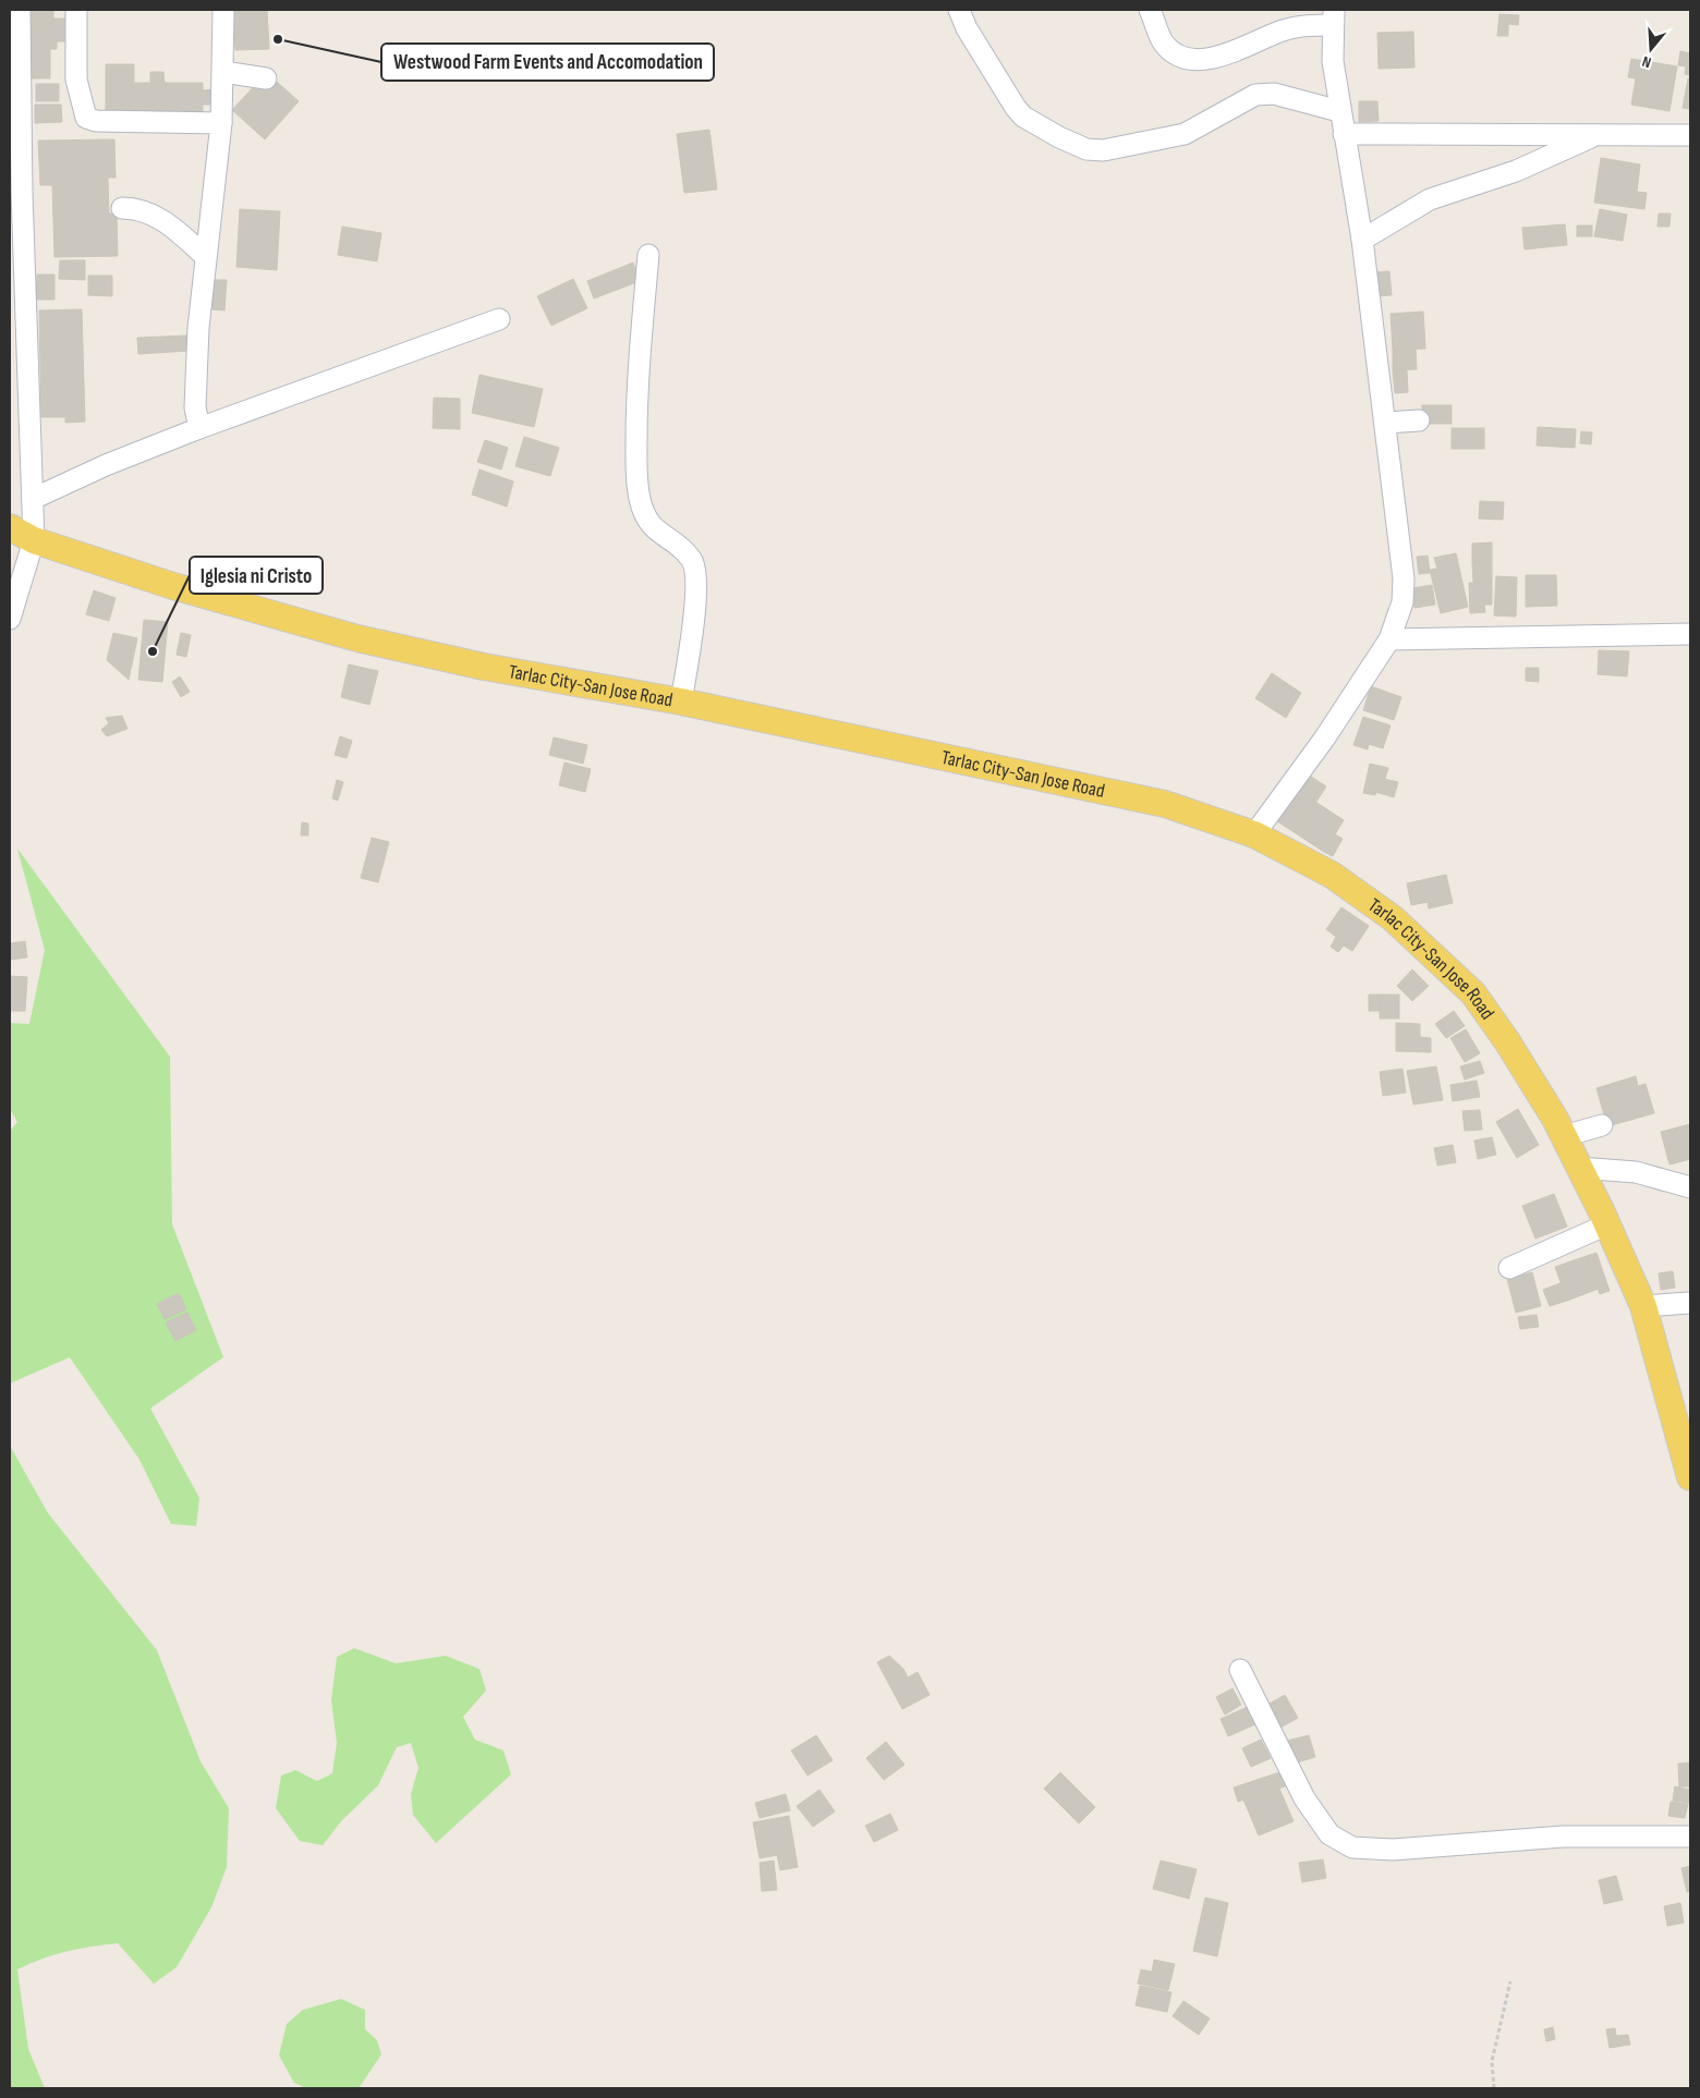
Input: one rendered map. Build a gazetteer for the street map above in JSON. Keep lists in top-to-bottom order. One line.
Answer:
{"streets":{"main road":["Tarlac City-San Jose Road"]},"places":["Westwood Farm Events and Accomodation","Iglesia ni Cristo"],"north":"bottom"}
